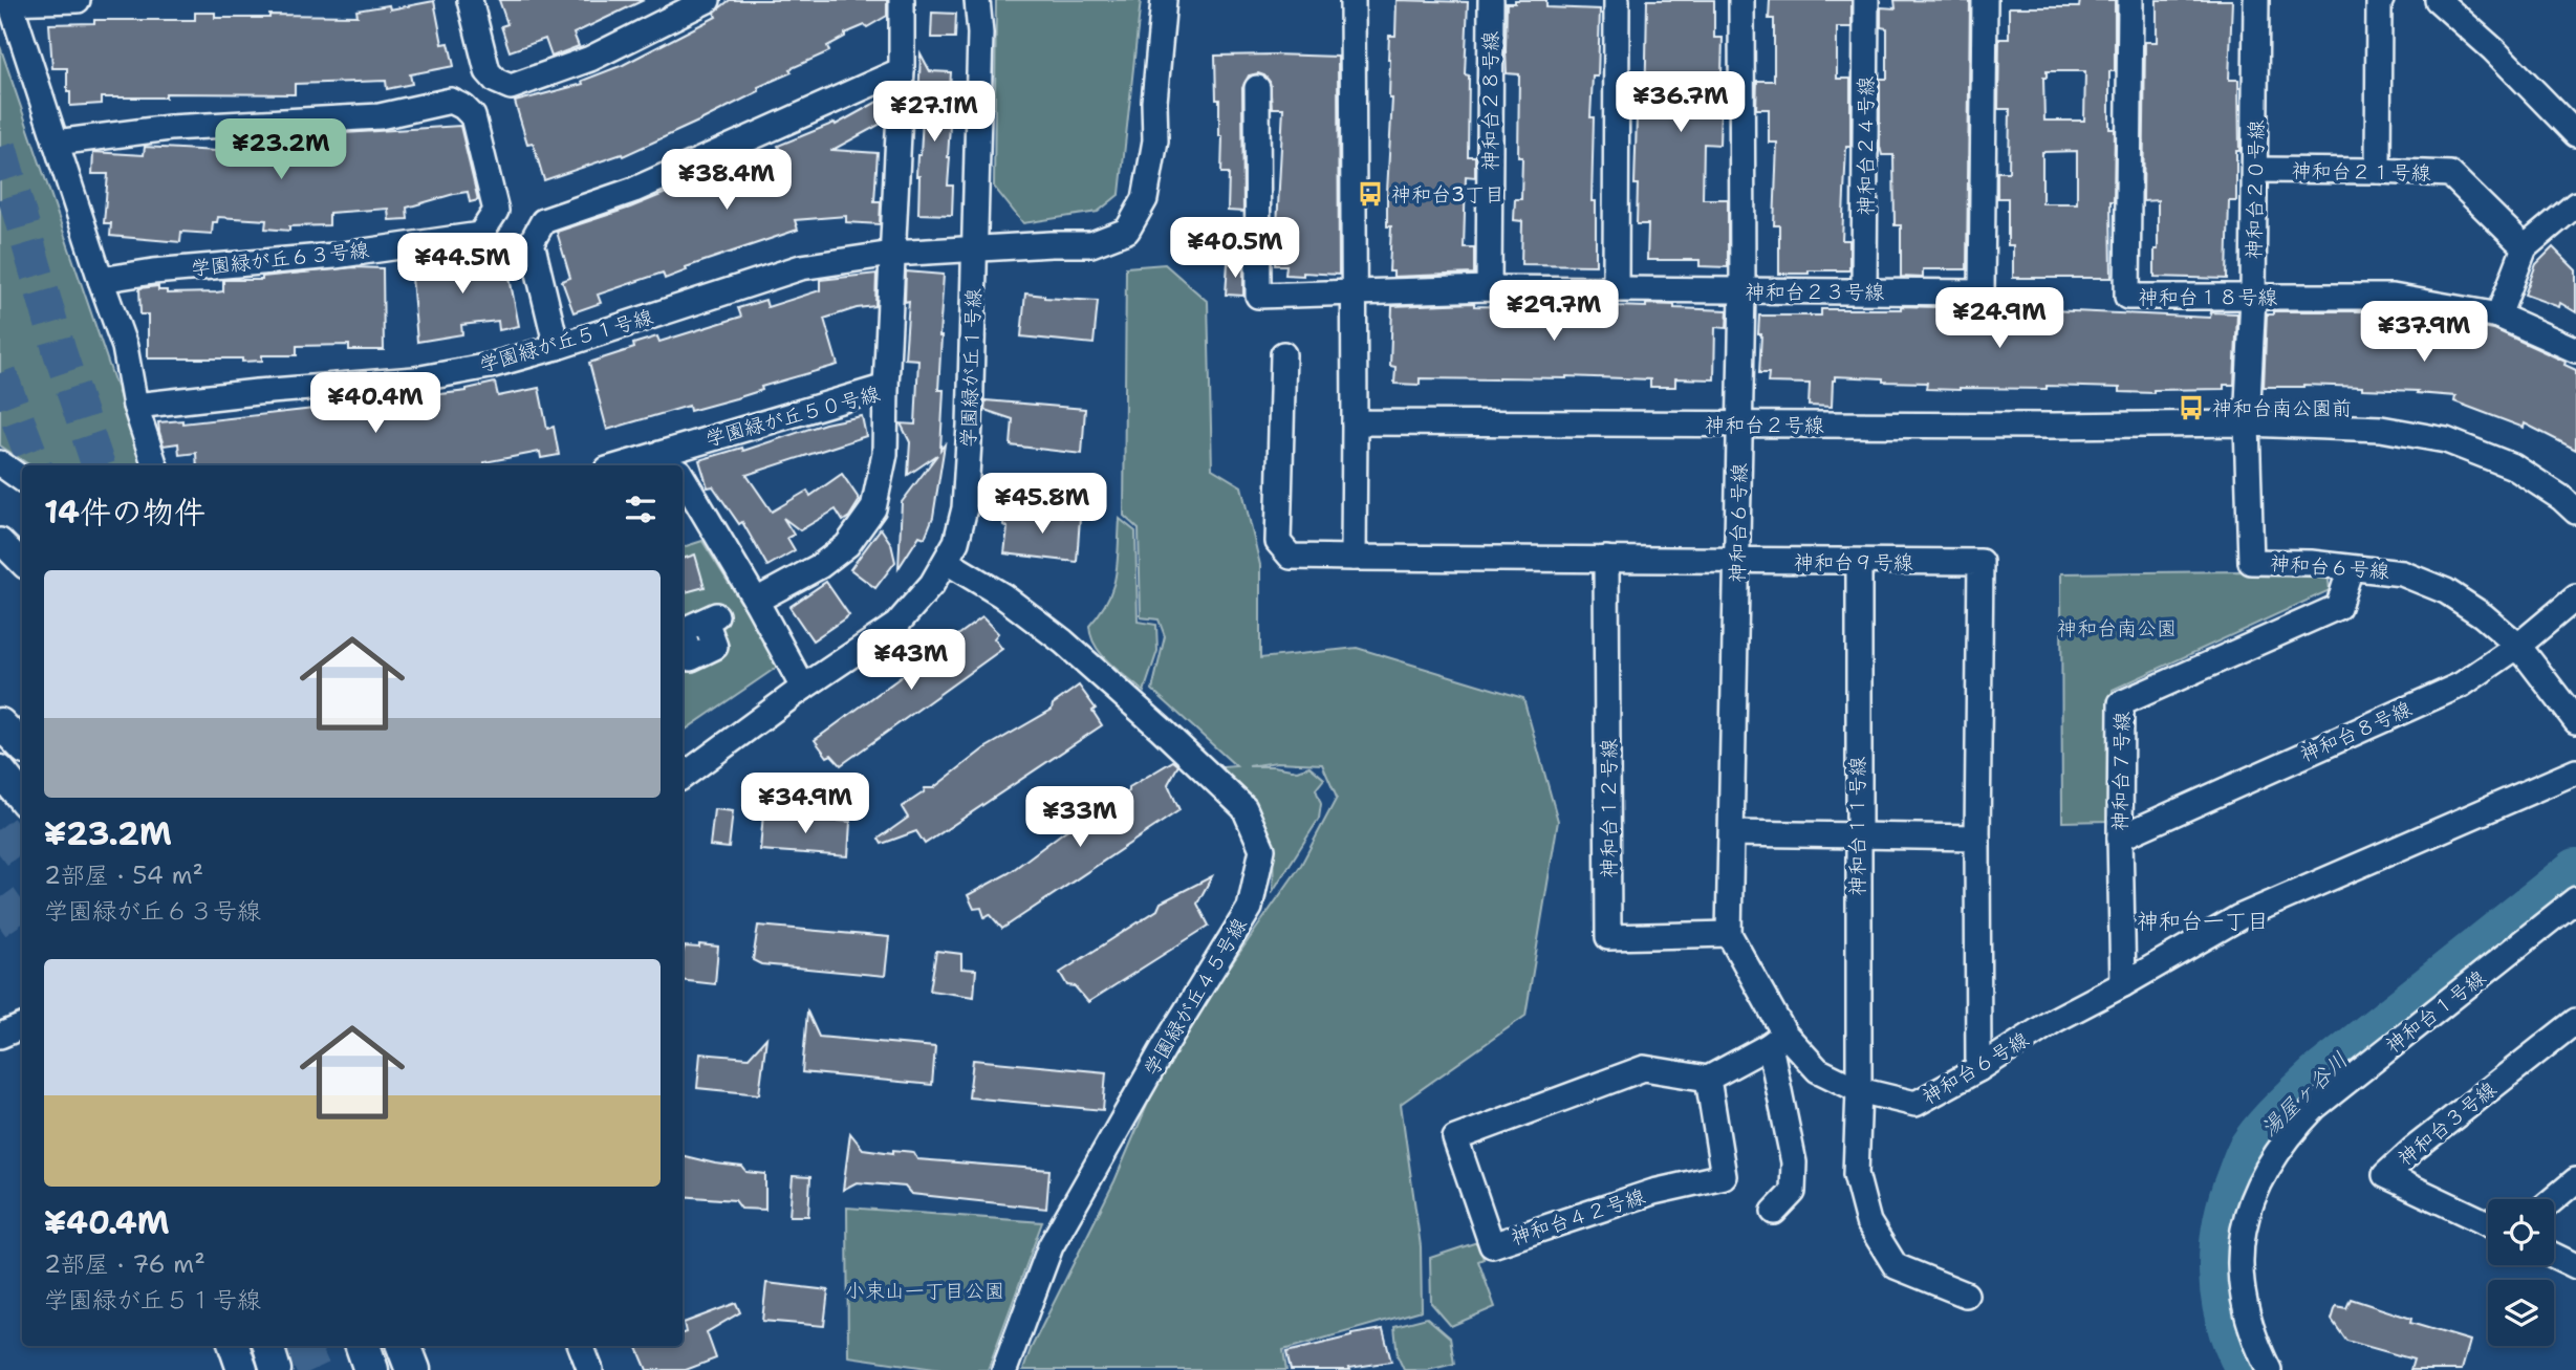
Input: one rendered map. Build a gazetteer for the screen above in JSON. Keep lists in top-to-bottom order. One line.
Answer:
{"streets":{"street":["神和台２８号線","神和台２４号線","神和台２１号線","神和台２０号線","学園緑が丘６３号線","神和台２３号線","神和台１８号線","学園緑が丘５１号線","学園緑が丘１号線","学園緑が丘５０号線","神和台２号線","神和台６号線","神和台９号線","神和台８号線","神和台７号線","神和台１２号線","神和台１１号線","学園緑が丘４５号線","神和台１号線","神和台３号線","神和台４２号線"]},"crossings":[["神和台２８号線","神和台２３号線"],["神和台２４号線","神和台２３号線"],["神和台２１号線","神和台２０号線"],["神和台２０号線","神和台１８号線"],["神和台２０号線","神和台２号線"],["神和台２０号線","神和台６号線"],["神和台２３号線","神和台６号線"],["学園緑が丘５１号線","学園緑が丘１号線"],["学園緑が丘１号線","学園緑が丘４５号線"],["神和台２号線","神和台６号線"],["神和台６号線","神和台９号線"],["神和台６号線","神和台８号線"],["神和台６号線","神和台７号線"],["神和台６号線","神和台１２号線"],["神和台６号線","神和台１１号線"],["神和台９号線","神和台１２号線"],["神和台９号線","神和台１１号線"],["神和台８号線","神和台７号線"]],"districts":["神和台一丁目"],"water":["湯屋ヶ谷川"],"parks":["神和台南公園","小束山一丁目公園"],"places":{"bus stop":["神和台3丁目","神和台南公園前"]},"page":{"price":["¥36.7M","¥27.1M","¥23.2M","¥38.4M","¥40.5M","¥44.5M","¥29.7M","¥24.9M","¥37.9M","¥40.4M","¥45.8M","¥43M","¥34.9M","¥33M"],"heading":"14件の物件","list":[{"name":"¥23.2M","note":"2部屋 · 54 m² · 学園緑が丘６３号線"},{"name":"¥40.4M","note":"2部屋 · 76 m² · 学園緑が丘５１号線"}]}}
